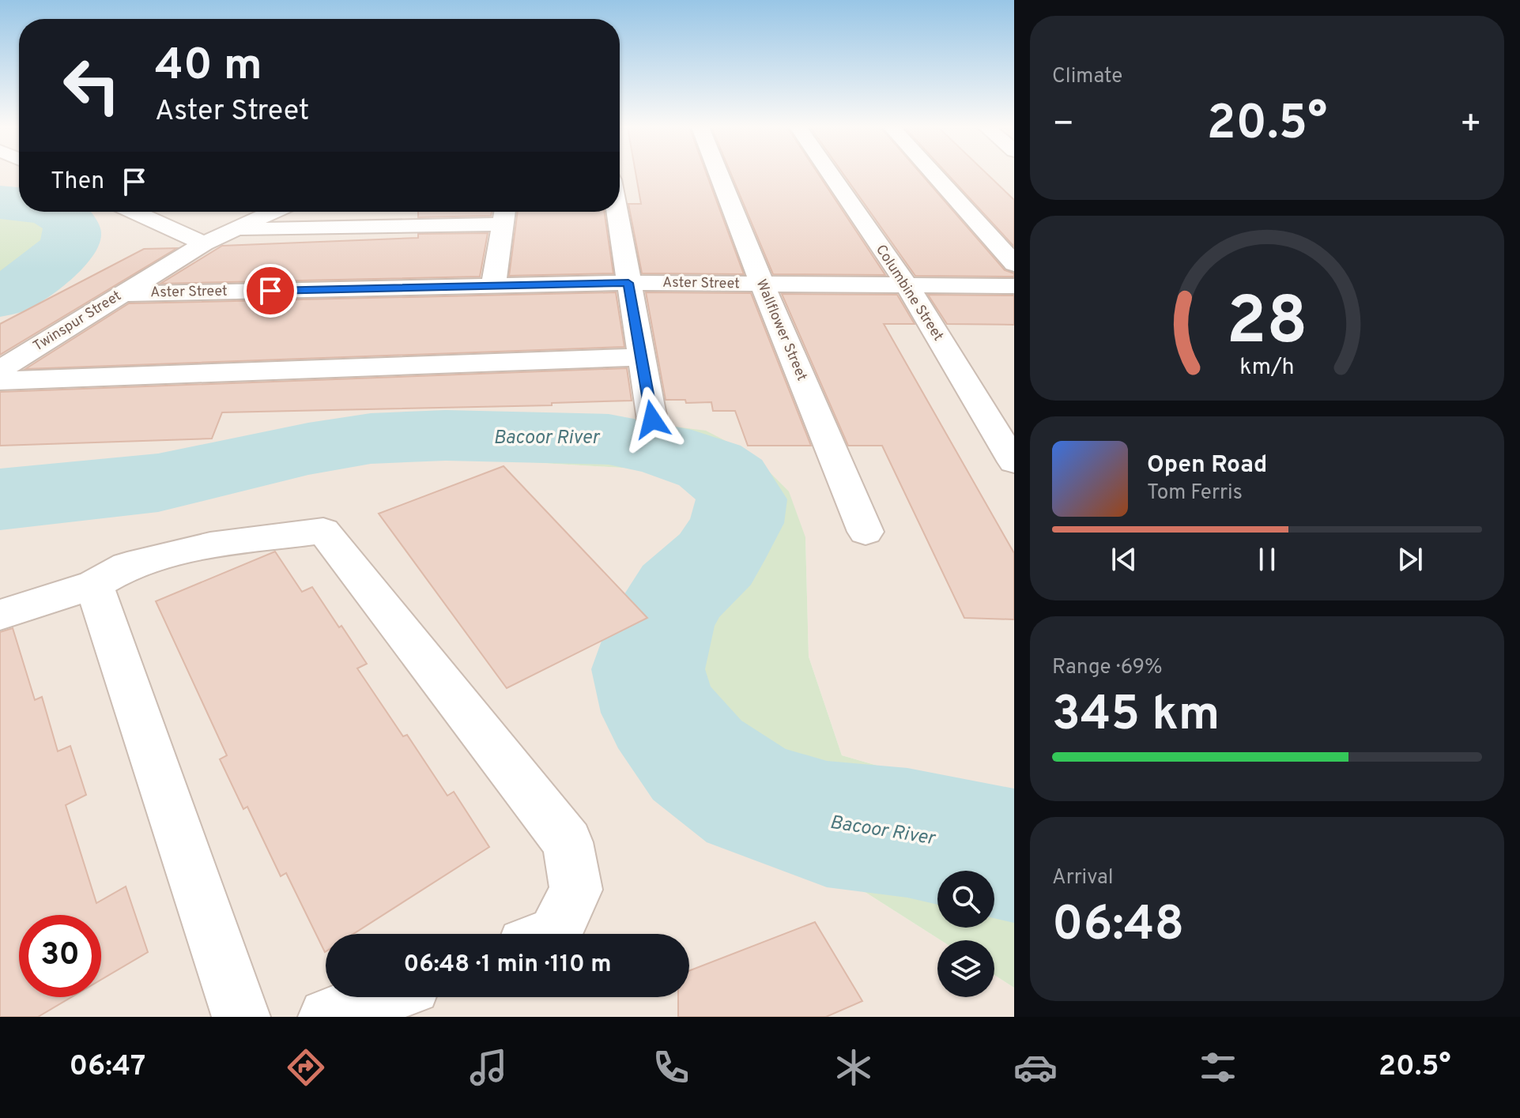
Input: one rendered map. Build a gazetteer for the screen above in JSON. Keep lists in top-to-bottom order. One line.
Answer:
{"streets":{"street":["Aster Street","Columbine Street","Twinspur Street","Wallflower Street"]},"crossings":[["Aster Street","Columbine Street"],["Aster Street","Twinspur Street"],["Aster Street","Wallflower Street"]],"water":["Bacoor River"],"page":{"tile":["Climate",["Range · 69%","345 km"],["Arrival","06:48"]],"turn":["40 m","Aster Street"],"heat":["−","20.5°","+"],"then":"Then","song":["Open Road","Tom Ferris"],"limit":"30","trip":"06:48 · 1 min · 110 m","tabs":["06:47","20.5°"],"gauge":["28","km/h"]}}
